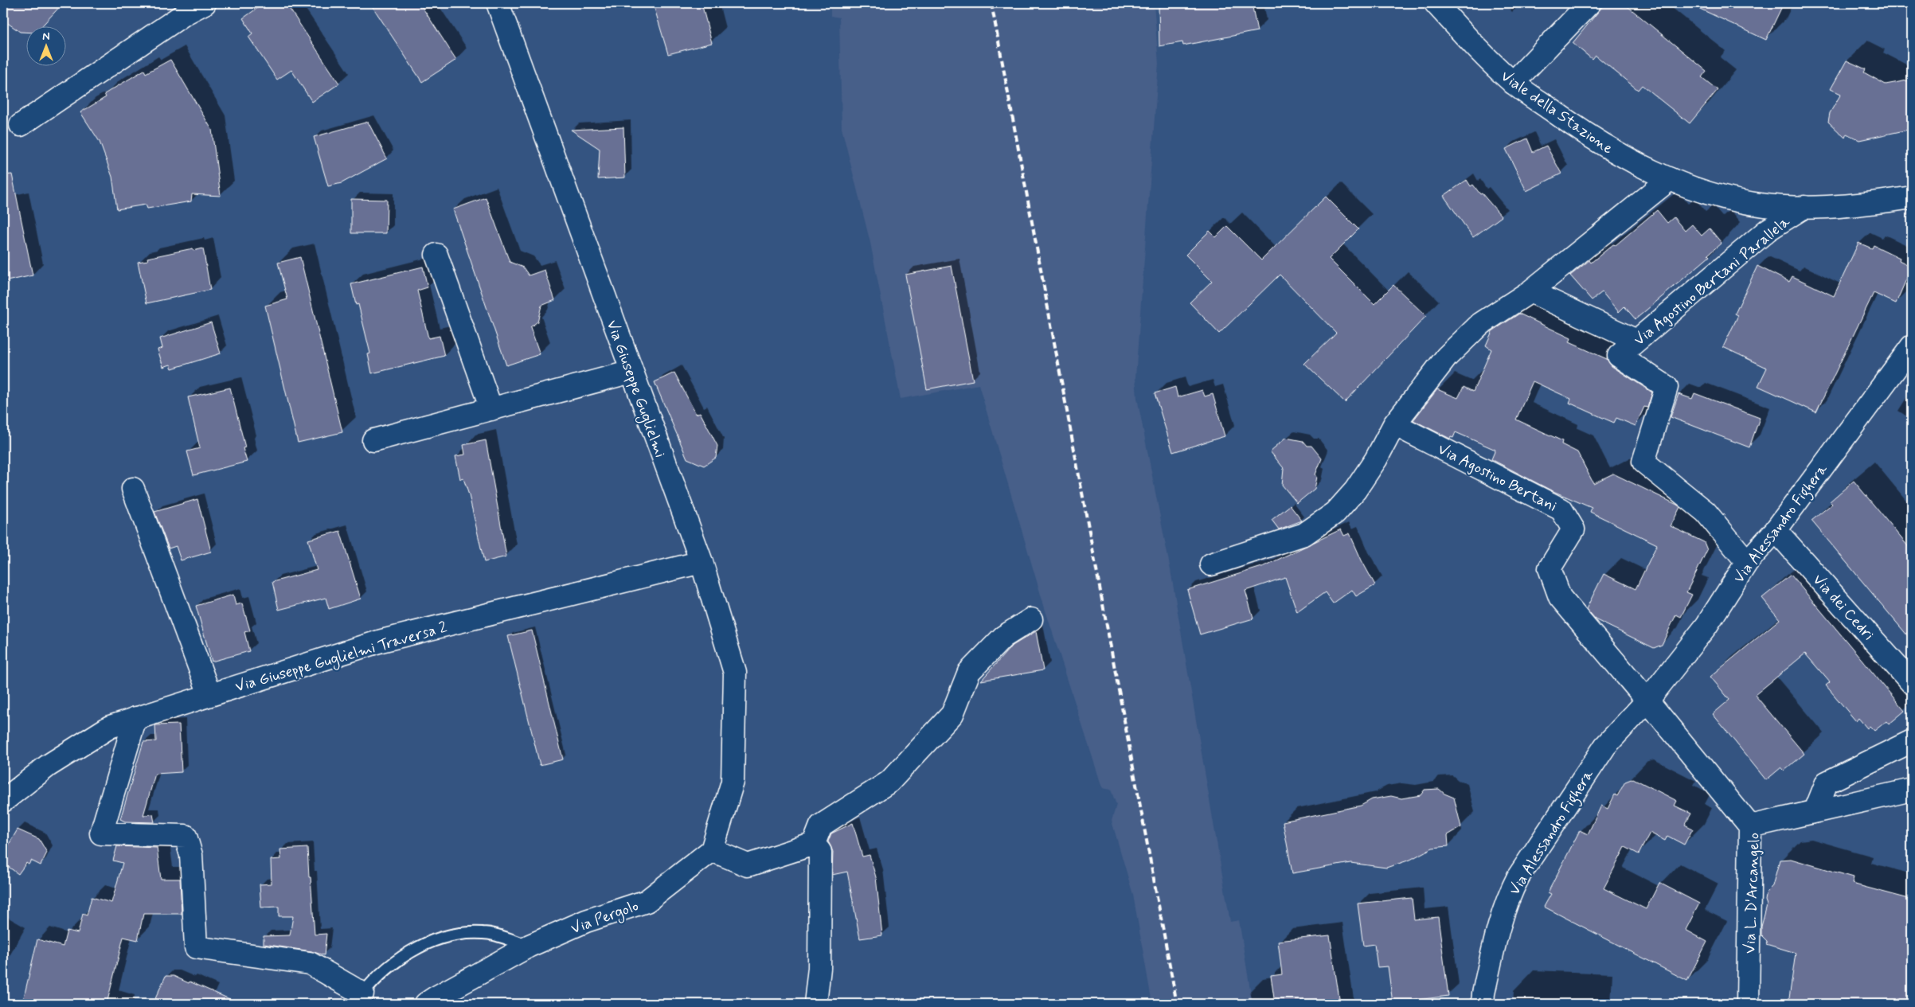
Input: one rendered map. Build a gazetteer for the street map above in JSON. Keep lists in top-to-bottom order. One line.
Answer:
{"streets":{"street":["Viale della Stazione","Via Agostino Bertani Parallela","Via Giuseppe Guglielmi","Via Agostino Bertani","Via Alessandro Fighera","Via dei Cedri","Via Giuseppe Guglielmi Traversa 2","Via L. D'Arcangelo","Via Pergolo"]},"crossings":[["Viale della Stazione","Via Agostino Bertani Parallela"],["Via Agostino Bertani Parallela","Via Alessandro Fighera"],["Via Giuseppe Guglielmi","Via Giuseppe Guglielmi Traversa 2"],["Via Giuseppe Guglielmi","Via Pergolo"],["Via Agostino Bertani","Via Alessandro Fighera"],["Via Alessandro Fighera","Via dei Cedri"]],"north":"top"}
